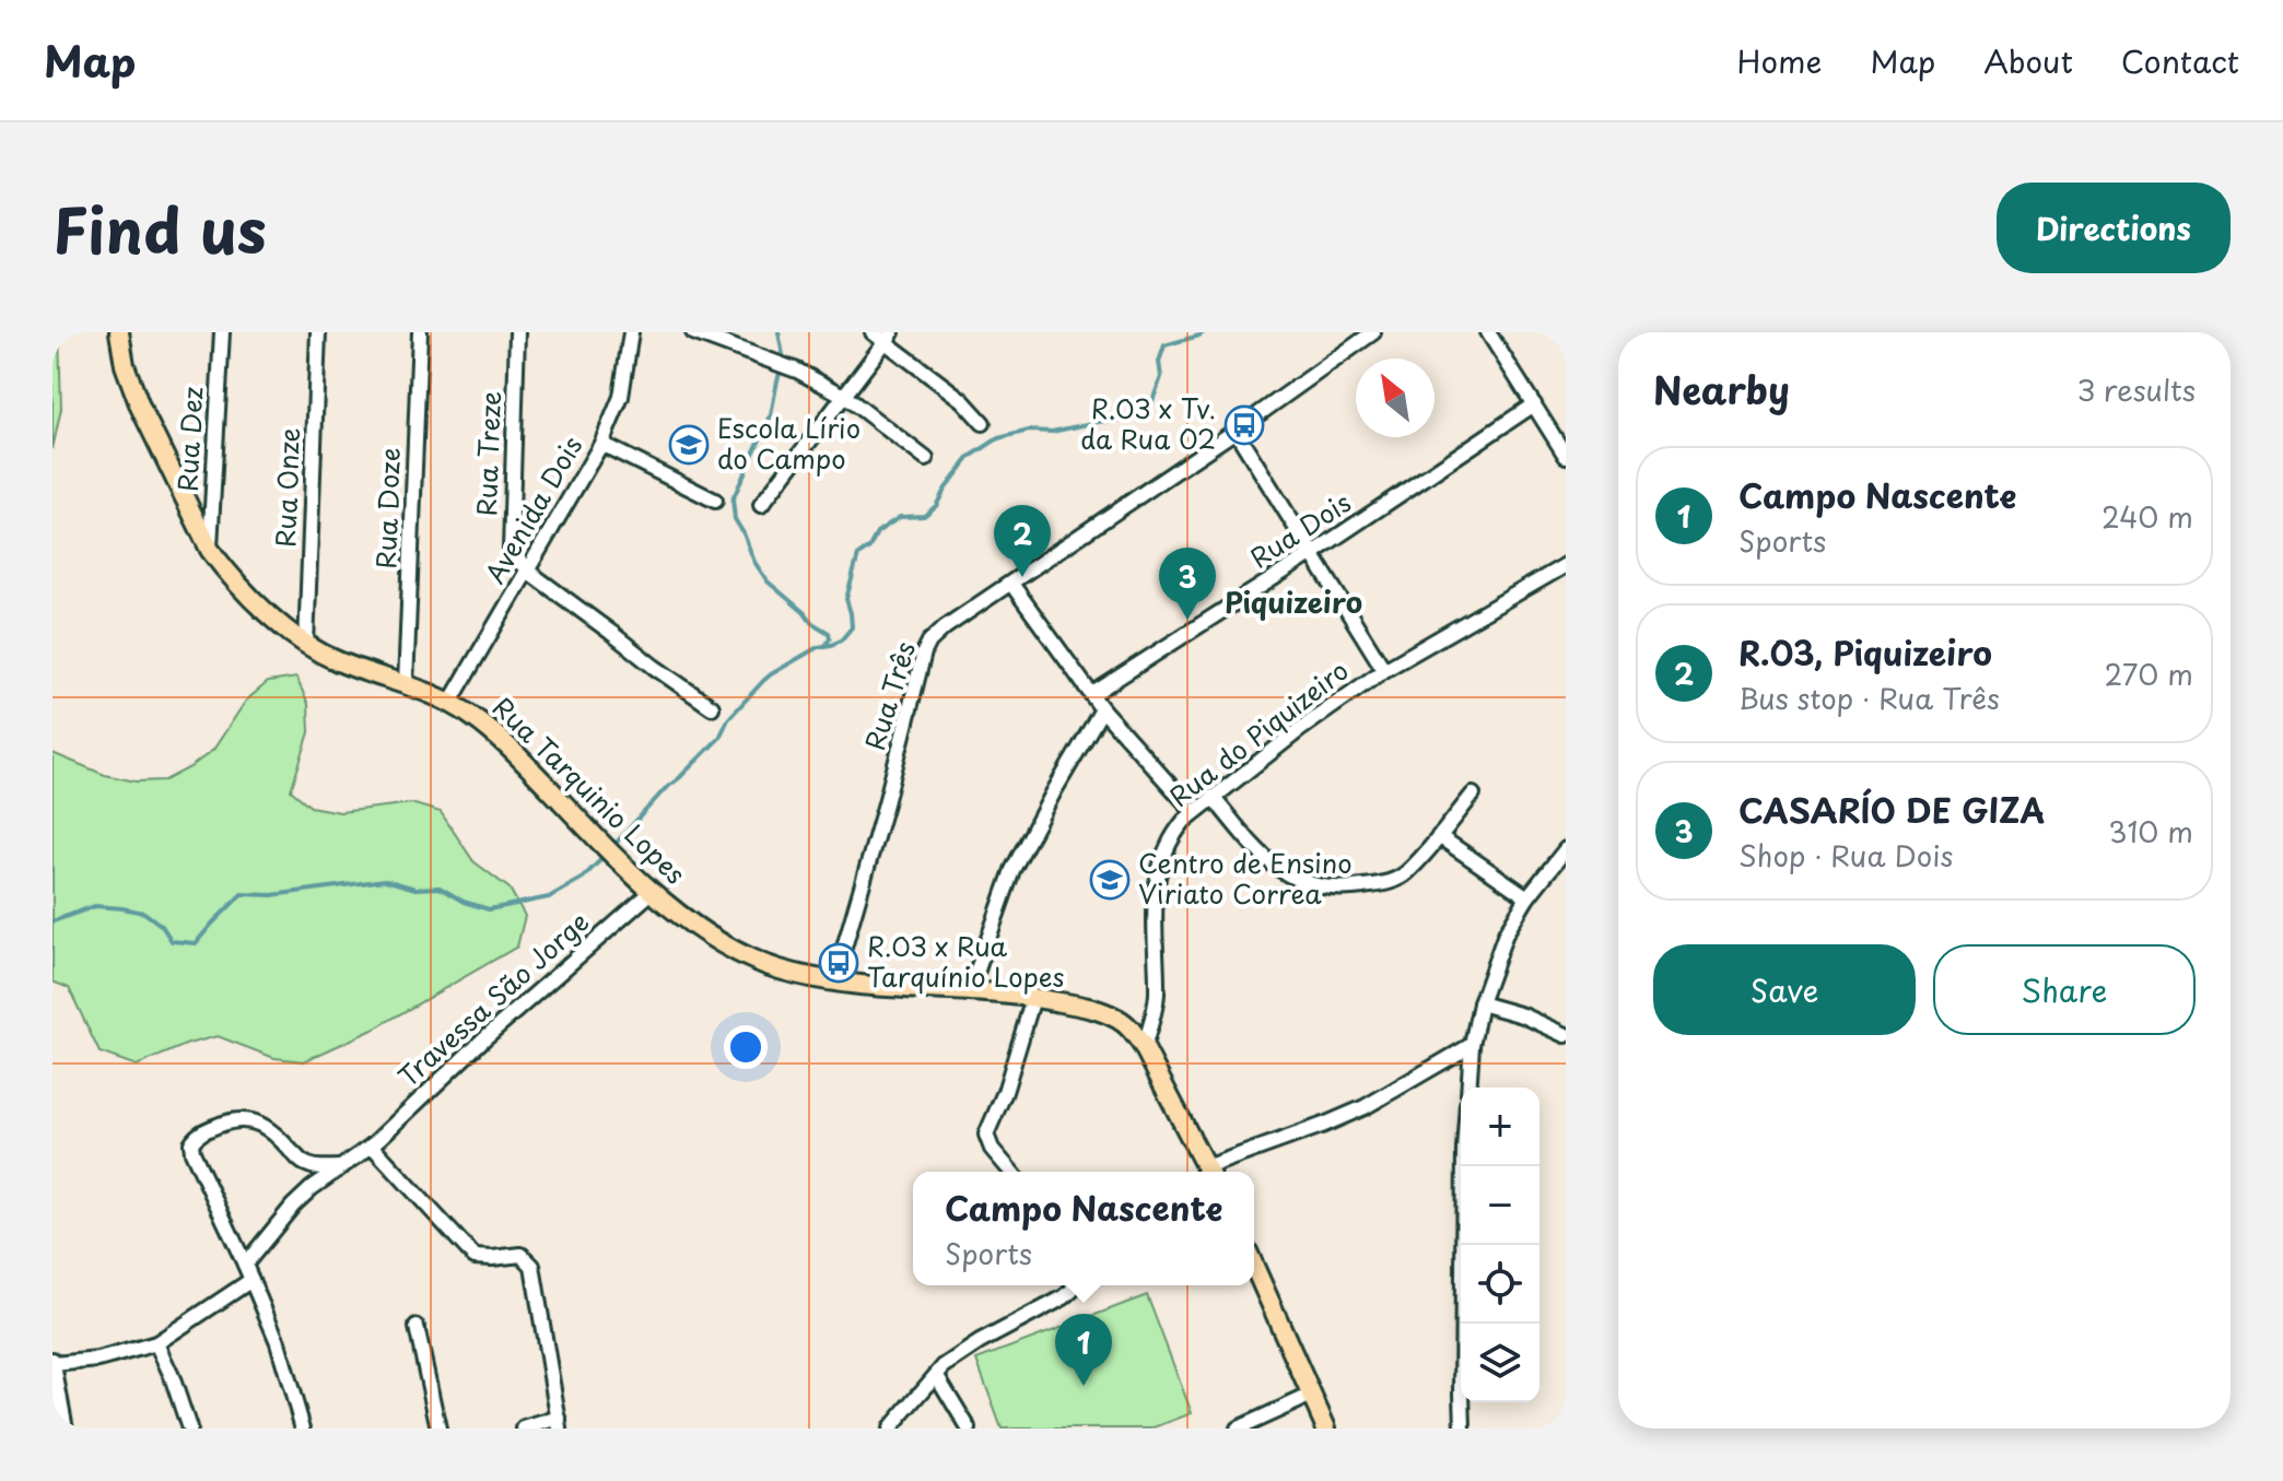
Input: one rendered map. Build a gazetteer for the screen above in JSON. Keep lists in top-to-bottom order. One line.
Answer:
{"streets":{"main road":["Rua Tarquinio Lopes"],"street":["Rua Dez","Rua Treze","Rua Onze","Rua Doze","Avenida Dois","Rua Dois","Rua Três","Rua do Piquizeiro","Travessa São Jorge"]},"crossings":[["Rua Dez","Rua Tarquinio Lopes"],["Rua Treze","Avenida Dois"],["Rua Onze","Rua Tarquinio Lopes"],["Rua Doze","Rua Tarquinio Lopes"],["Avenida Dois","Rua Tarquinio Lopes"],["Rua Três","Rua Tarquinio Lopes"],["Rua do Piquizeiro","Rua Tarquinio Lopes"],["Rua Tarquinio Lopes","Travessa São Jorge"]],"districts":["Piquizeiro"],"places":{"bus stop":["R.03 x Tv. da Rua 02","R.03 x Rua Tarquínio Lopes"],"school or university":["Escola Lírio do Campo","Centro de Ensino Viriato Correa"]},"north":"top left","page":{"header":"Map","nav":["Home","Map","About","Contact"],"title":"Find us","buttons":["Directions",["Save","Share"]],"heading":["Nearby","3 results"],"list":[{"mark":"1","name":"Campo Nascente","note":"Sports","value":"240 m"},{"mark":"2","name":"R.03, Piquizeiro","note":"Bus stop · Rua Três","value":"270 m"},{"mark":"3","name":"CASARÍO DE GIZA","note":"Shop · Rua Dois","value":"310 m"}],"pins":["2","3","1"],"map_buttons":["+","−"],"popup":["Campo Nascente","Sports"]}}
